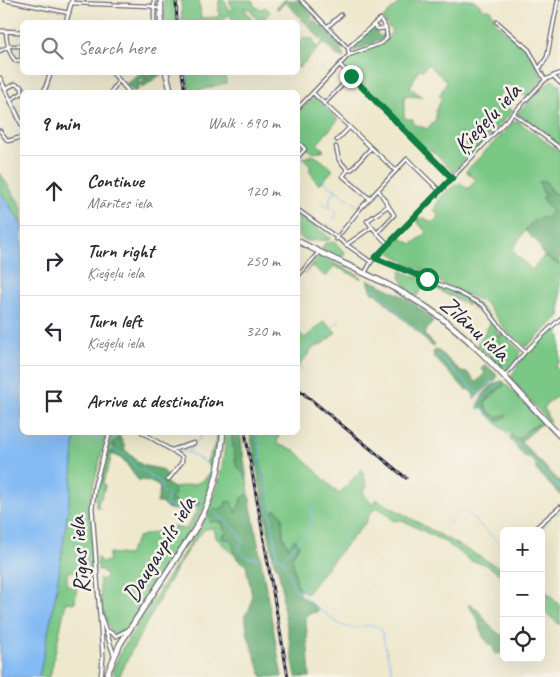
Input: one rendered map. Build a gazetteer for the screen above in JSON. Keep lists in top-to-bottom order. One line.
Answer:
{"streets":{"highway":["Zīlānu iela","Daugavpils iela"],"main road":["Rīgas iela"],"street":["Ķieģeļu iela"]},"crossings":[["Ķieģeļu iela","Zīlānu iela"]],"page":{"search":"Search here","heading":["9 min","Walk · 690 m"],"list":[["Continue","Mārītes iela","120 m"],["Turn right","Ķieģeļu iela","250 m"],["Turn left","Ķieģeļu iela","320 m"],"Arrive at destination"],"map_buttons":["+","−"]}}
